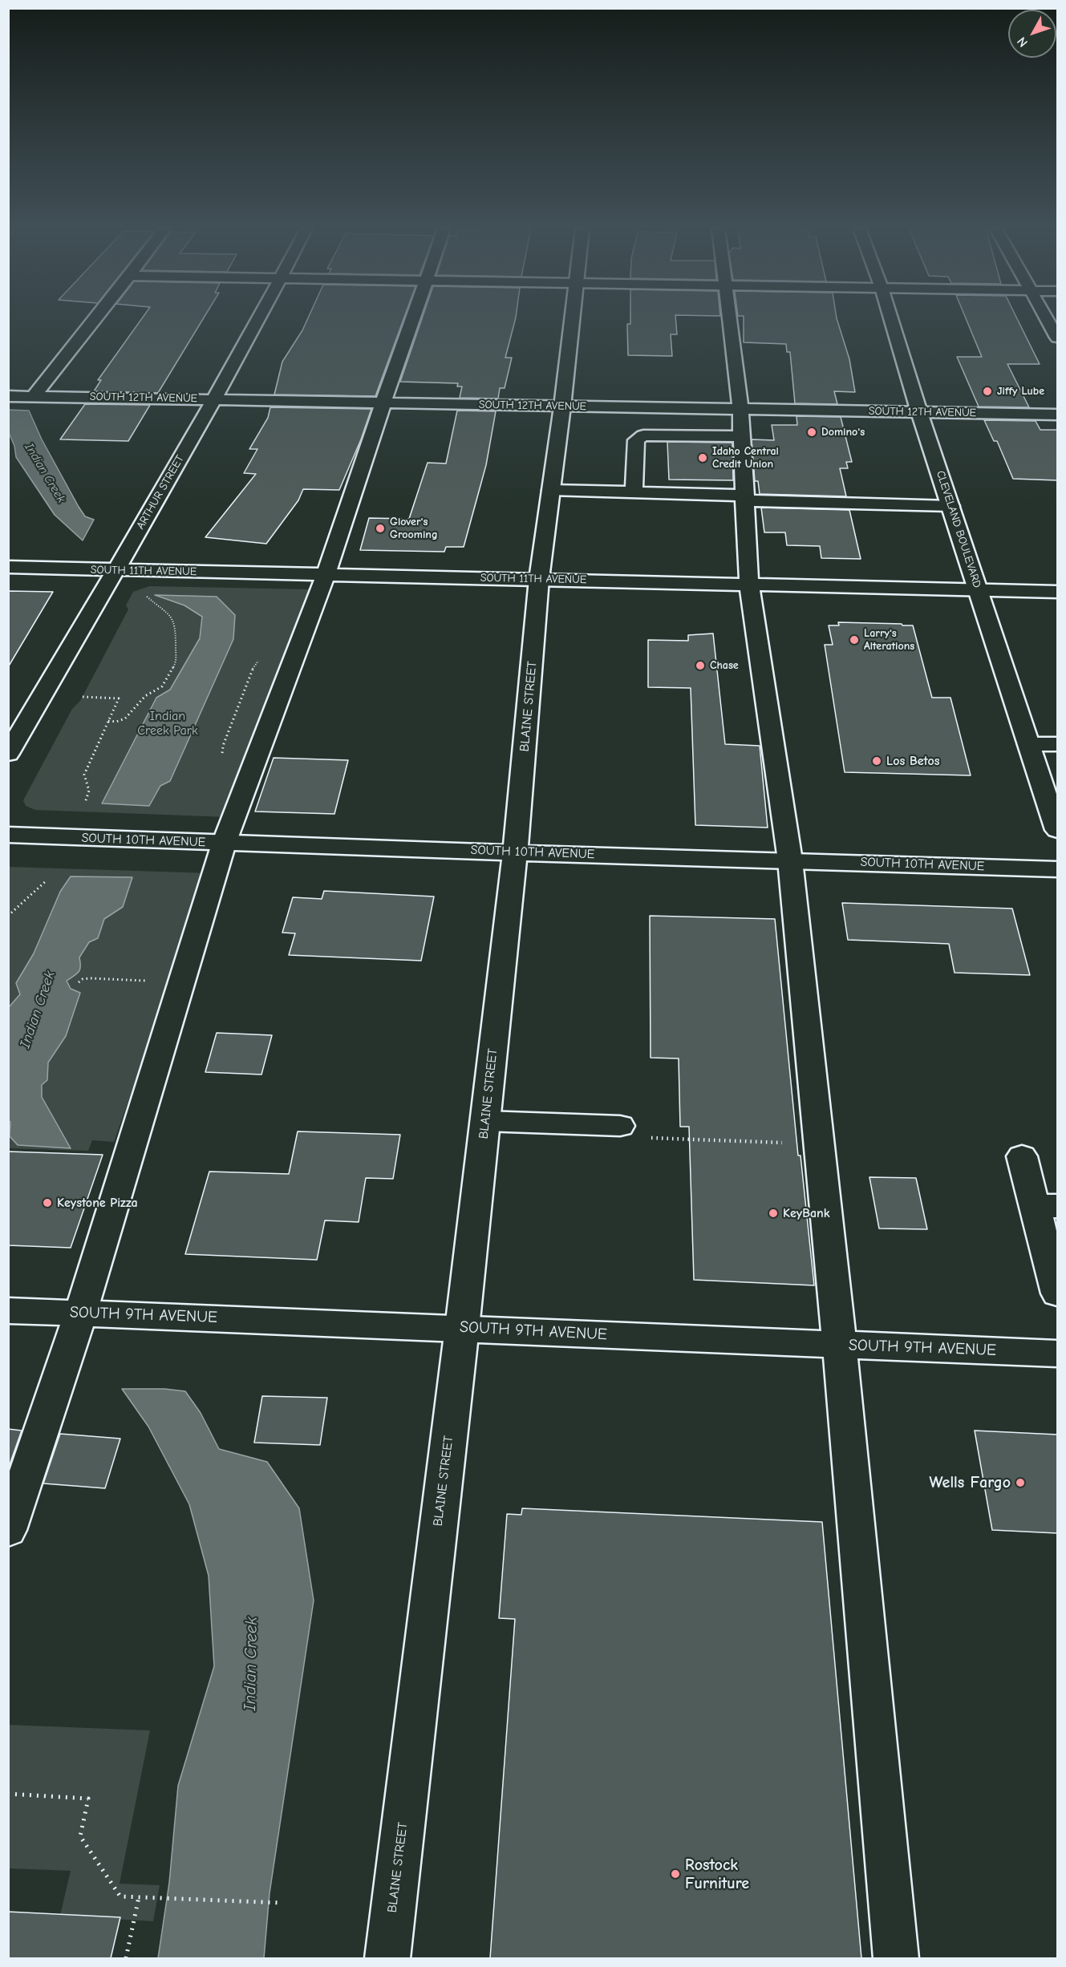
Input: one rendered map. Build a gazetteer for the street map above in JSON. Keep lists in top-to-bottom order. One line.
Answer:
{"streets":{"street":["SOUTH 12TH AVENUE","ARTHUR STREET","CLEVELAND BOULEVARD","SOUTH 11TH AVENUE","BLAINE STREET","SOUTH 10TH AVENUE","SOUTH 9TH AVENUE"]},"crossings":[["SOUTH 12TH AVENUE","ARTHUR STREET"],["SOUTH 12TH AVENUE","CLEVELAND BOULEVARD"],["SOUTH 12TH AVENUE","BLAINE STREET"],["ARTHUR STREET","SOUTH 11TH AVENUE"],["CLEVELAND BOULEVARD","SOUTH 11TH AVENUE"],["SOUTH 11TH AVENUE","BLAINE STREET"],["BLAINE STREET","SOUTH 10TH AVENUE"],["BLAINE STREET","SOUTH 9TH AVENUE"]],"water":["Indian Creek"],"parks":["Indian Creek Park"],"places":["Jiffy Lube","Domino's","Idaho Central Credit Union","Glover's Grooming","Larry's Alterations","Chase","Los Betos","Keystone Pizza","KeyBank","Wells Fargo","Rostock Furniture"],"north":"bottom left"}
